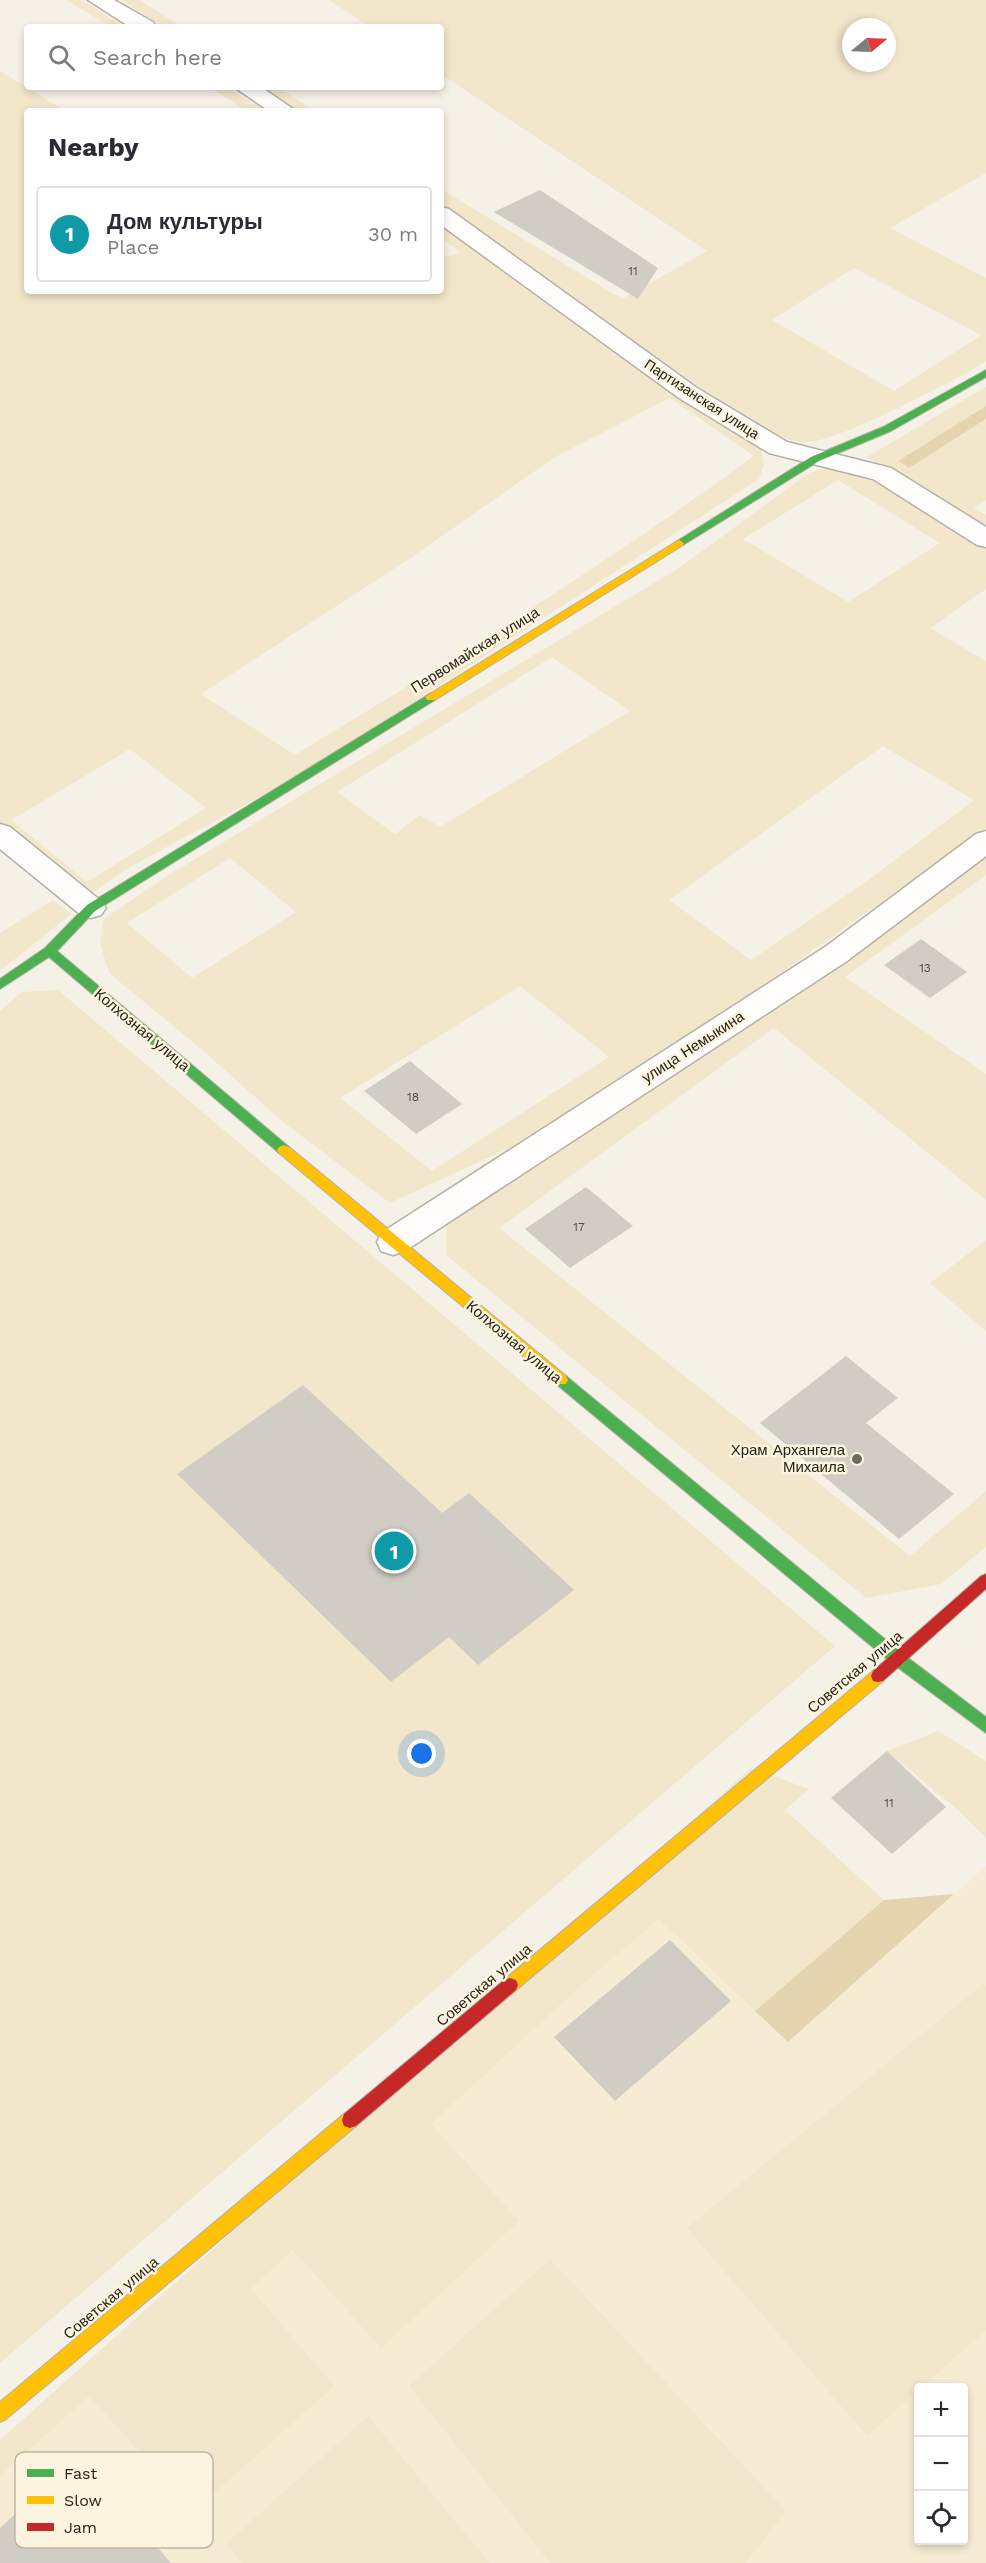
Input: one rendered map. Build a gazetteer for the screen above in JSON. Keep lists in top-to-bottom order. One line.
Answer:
{"streets":{"street":["Партизанская улица","Первомайская улица","Колхозная улица","улица Немыкина","Советская улица"]},"crossings":[["Партизанская улица","Первомайская улица"],["Первомайская улица","Колхозная улица"],["Колхозная улица","улица Немыкина"],["Колхозная улица","Советская улица"]],"places":["Храм Архангела Михаила"],"house_numbers":["11","13","18","17","11"],"legend":["Fast","Slow","Jam"],"north":"right","page":{"search":"Search here","heading":"Nearby","list":[{"mark":"1","name":"Дом культуры","note":"Place","value":"30 m"}],"pins":"1","map_buttons":["+","−"]}}
